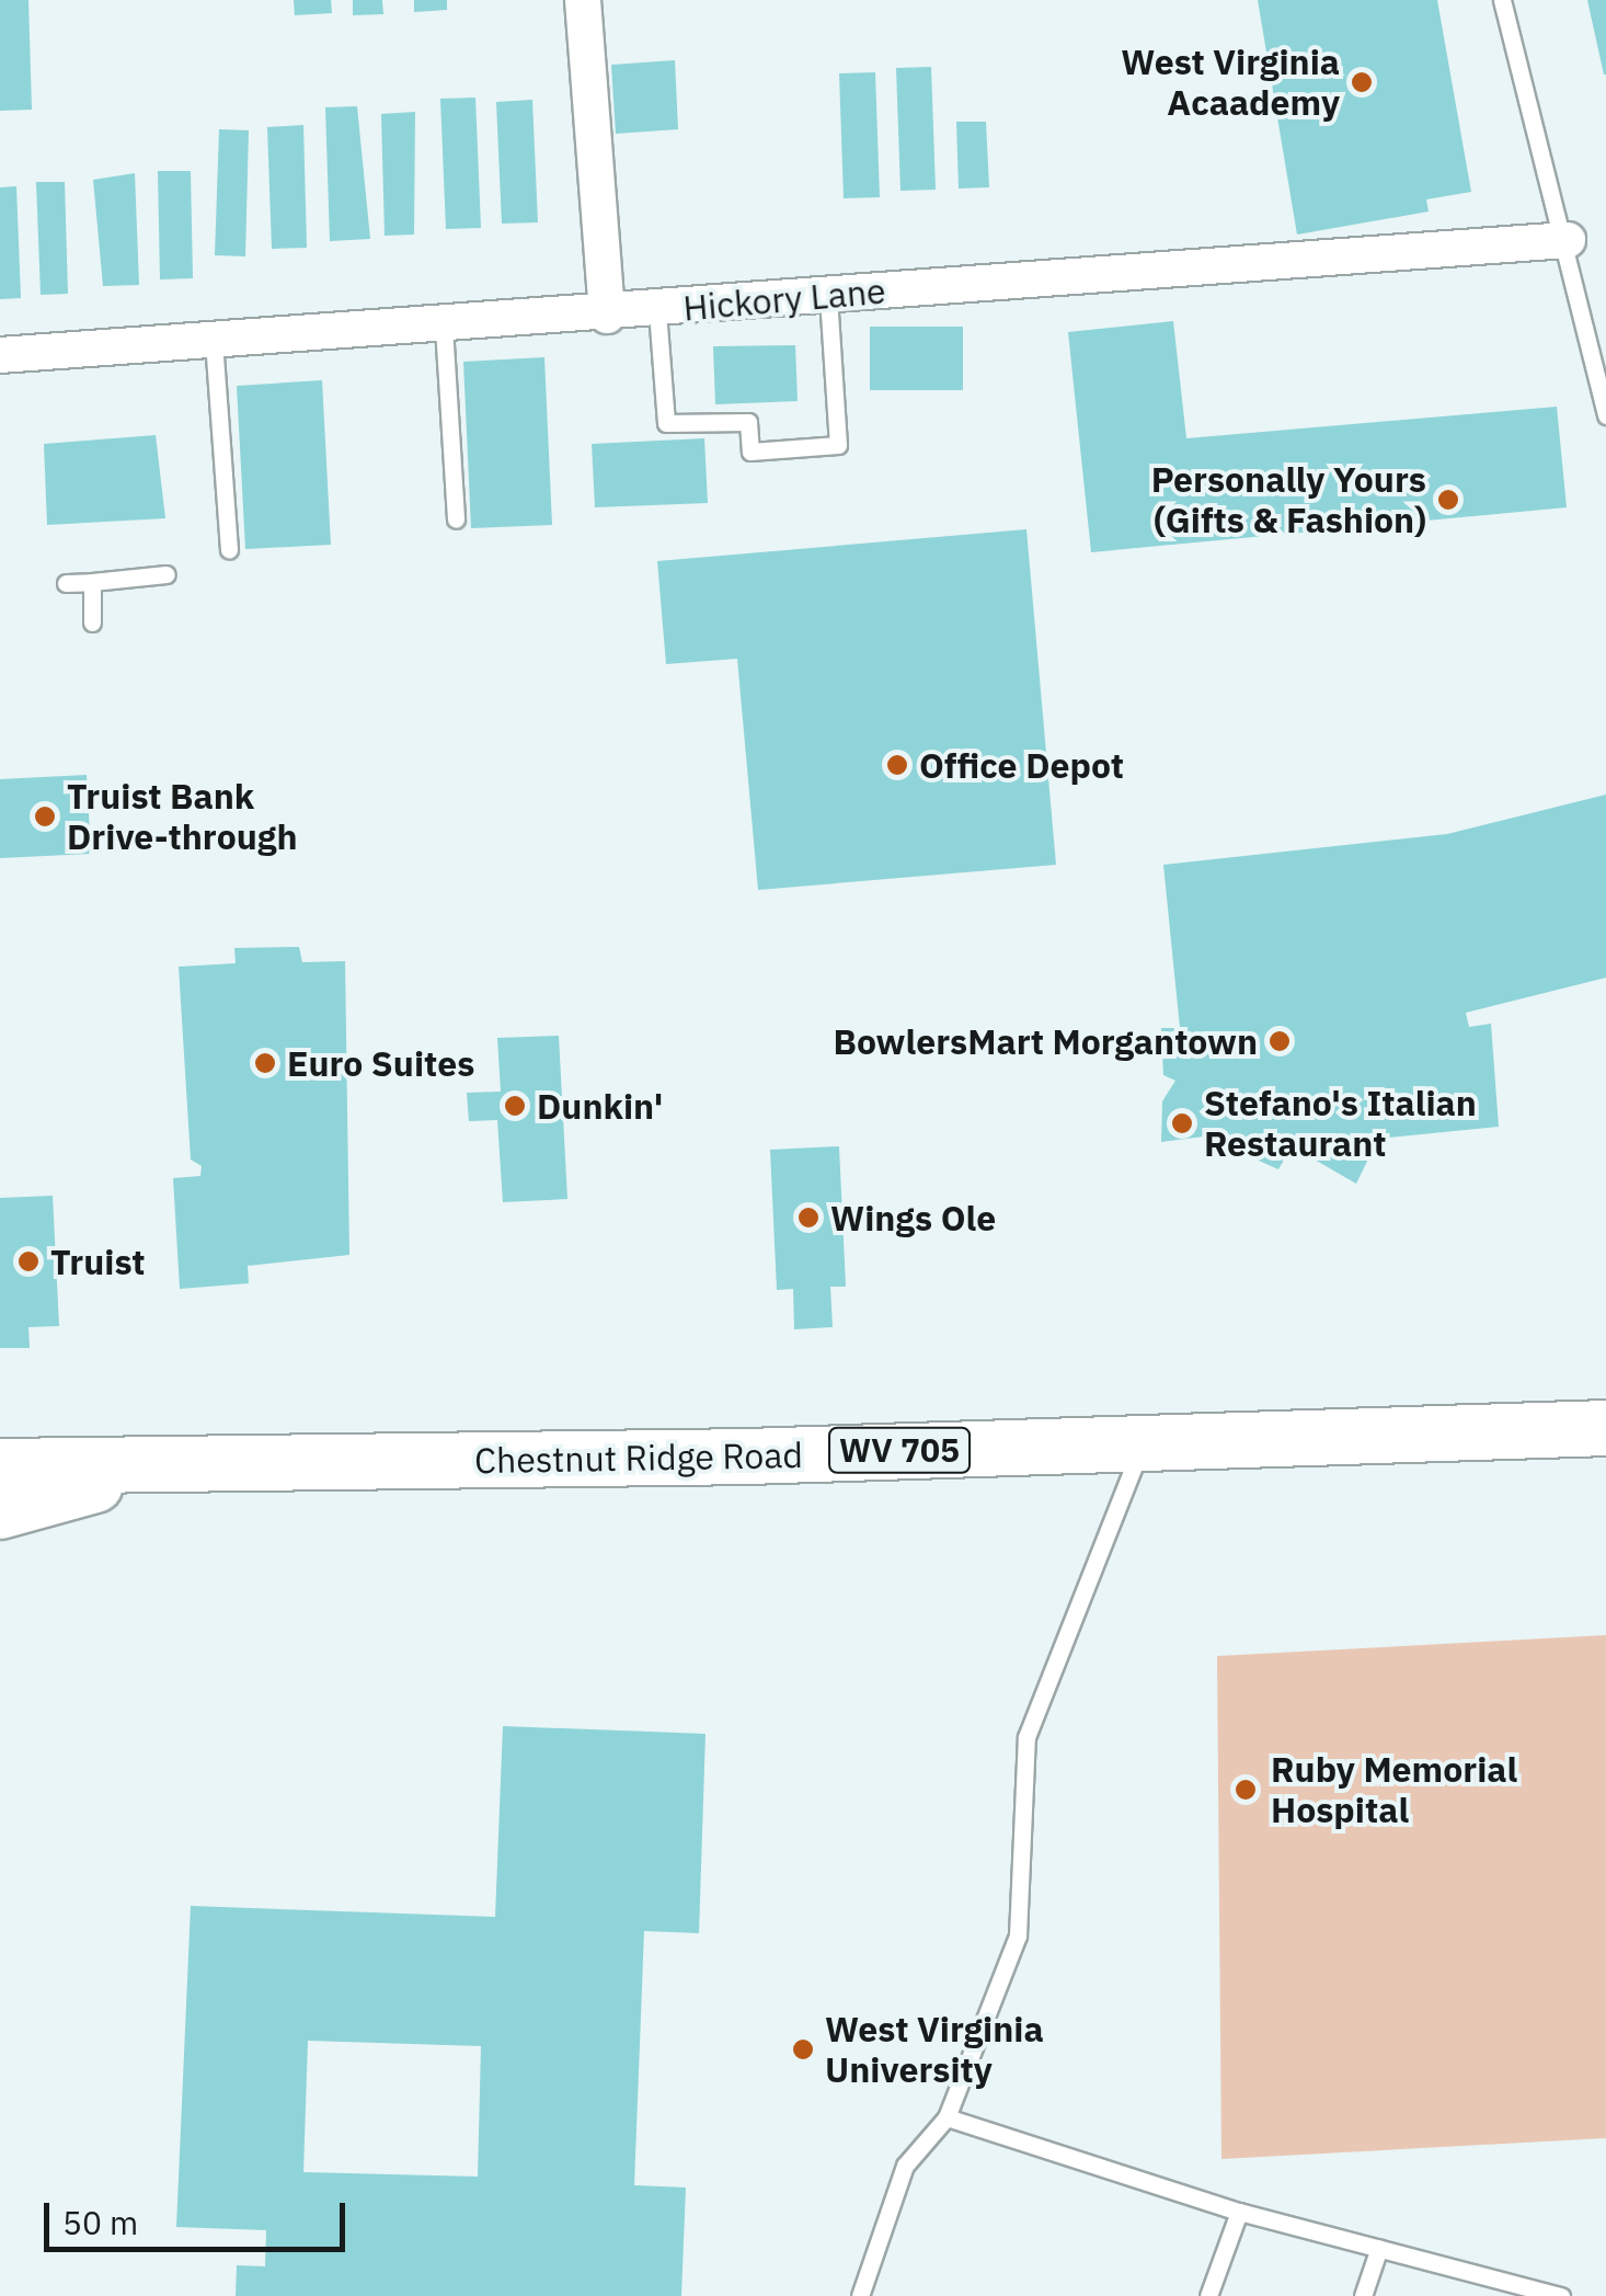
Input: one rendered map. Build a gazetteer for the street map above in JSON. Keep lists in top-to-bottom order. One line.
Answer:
{"streets":{"main road":["WV 705","Chestnut Ridge Road"],"street":["Hickory Lane"]},"places":["West Virginia Acaademy","Personally Yours (Gifts & Fashion)","Office Depot","Truist Bank Drive-through","BowlersMart Morgantown","Euro Suites","Dunkin'","Stefano's Italian Restaurant","Wings Ole","Truist","Ruby Memorial Hospital","West Virginia University"],"scale_bar":"50 m"}
